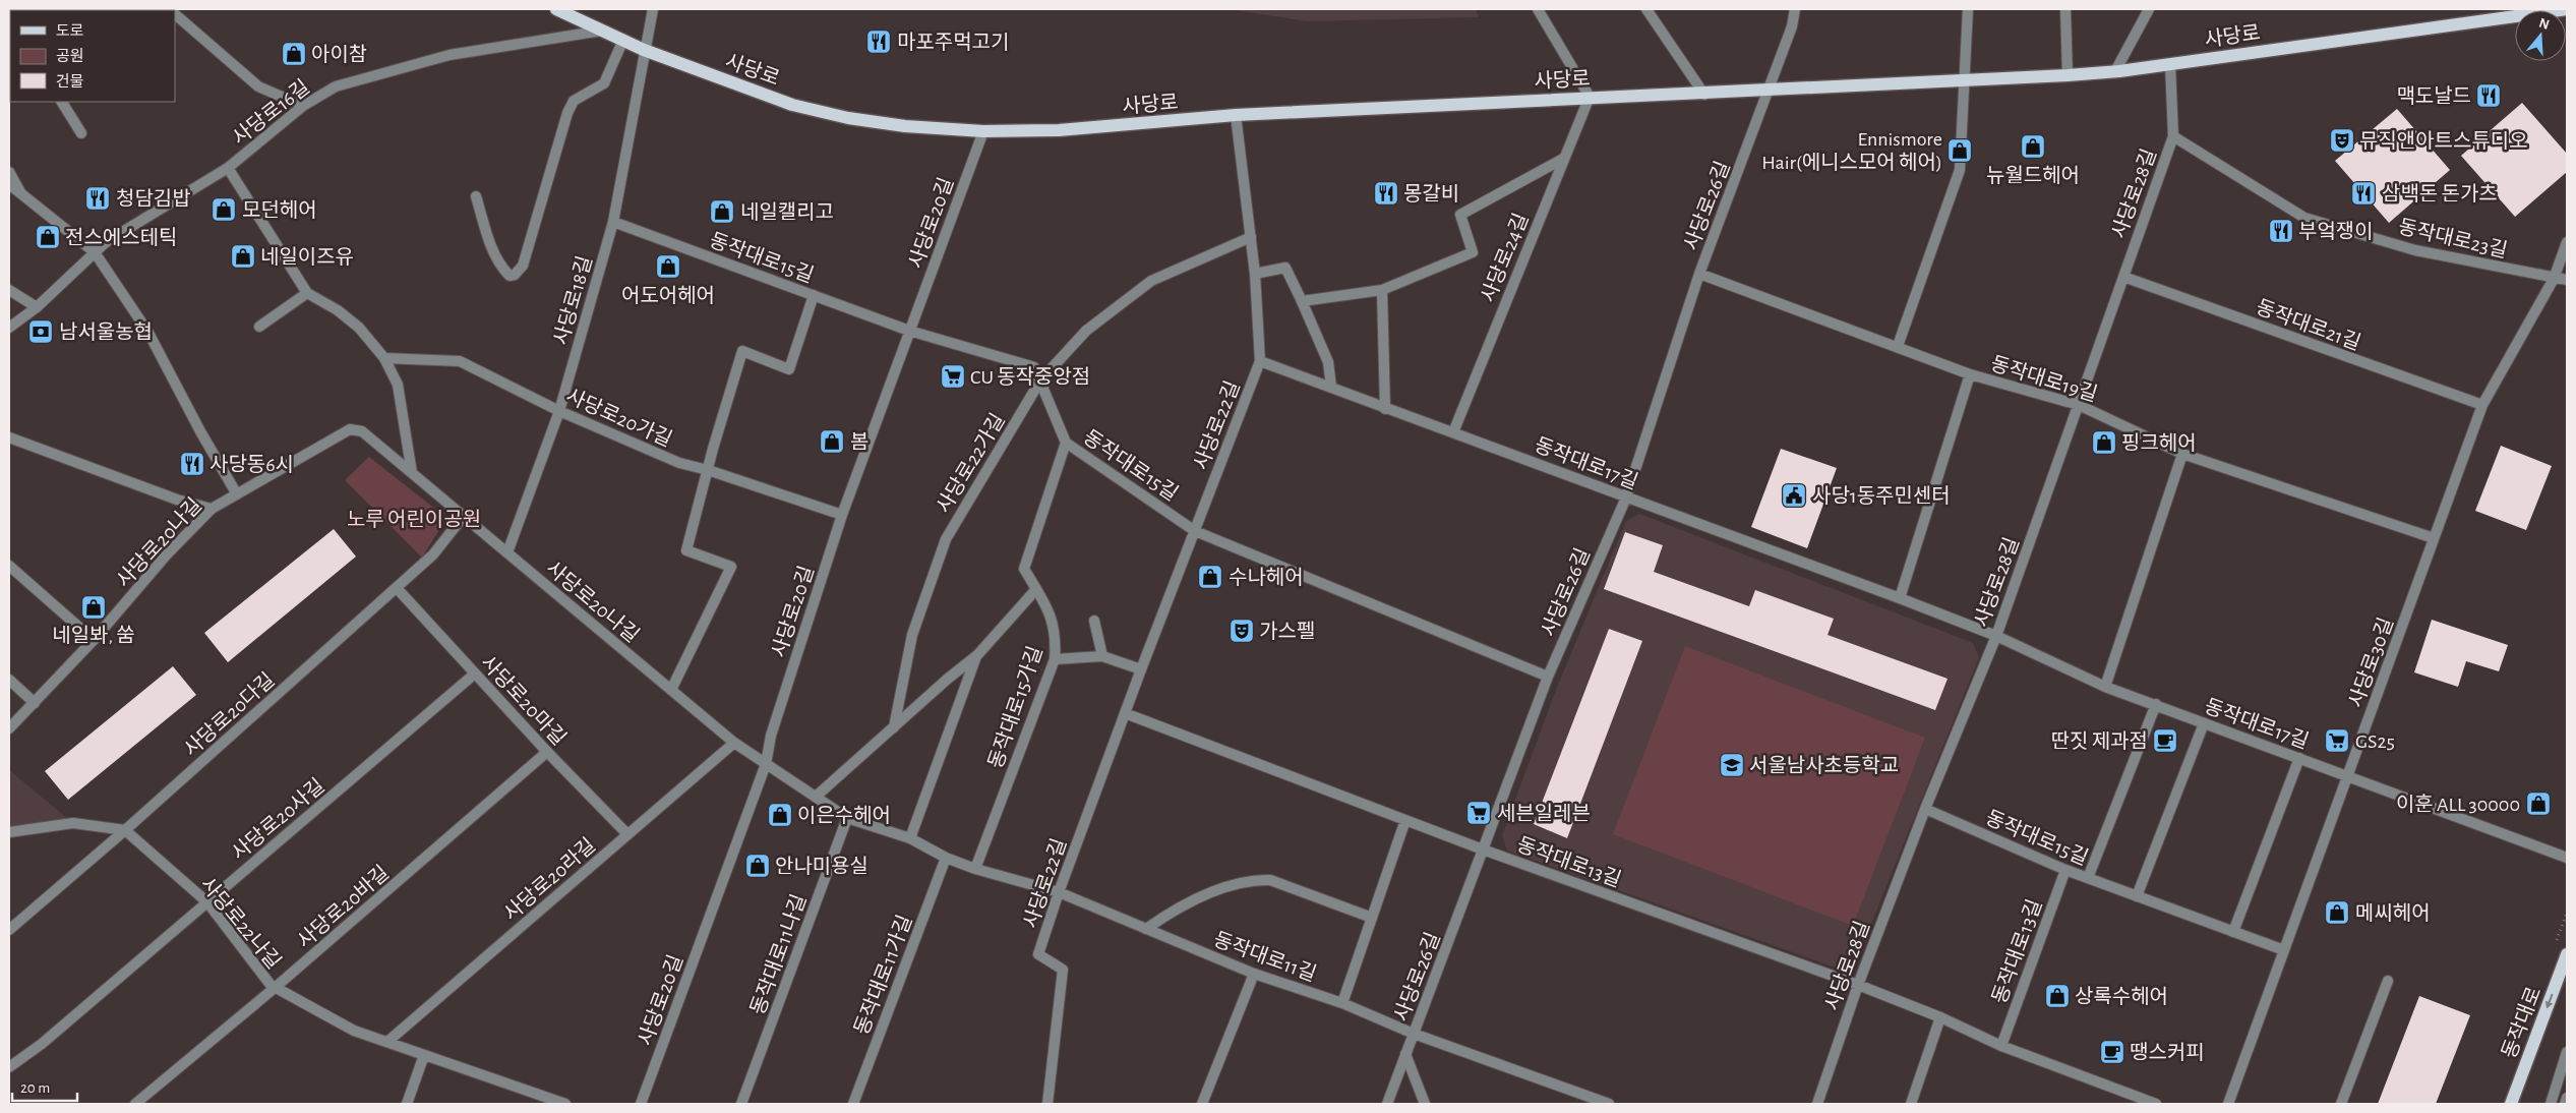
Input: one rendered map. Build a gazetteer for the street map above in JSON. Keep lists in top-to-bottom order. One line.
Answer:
{"streets":{"main road":["사당로","동작대로"],"street":["사당로16길","사당로28길","사당로26길","사당로20길","동작대로23길","동작대로15길","사당로24길","사당로18길","동작대로21길","동작대로19길","사당로20가길","사당로22길","사당로22가길","동작대로17길","사당로20나길","사당로30길","사당로20마길","동작대로15가길","사당로20다길","사당로20사길","동작대로13길","사당로20라길","사당로20바길","사당로22나길","동작대로11나길","동작대로11길","동작대로11가길"]},"crossings":[["사당로","사당로16길"],["사당로","사당로28길"],["사당로","사당로26길"],["사당로","사당로20길"],["사당로","사당로24길"],["사당로","사당로18길"],["사당로","사당로22길"],["사당로28길","동작대로23길"],["사당로28길","동작대로15길"],["사당로28길","동작대로21길"],["사당로28길","동작대로19길"],["사당로28길","동작대로17길"],["사당로28길","동작대로13길"],["사당로26길","동작대로15길"],["사당로26길","동작대로19길"],["사당로26길","동작대로17길"],["사당로26길","동작대로13길"],["사당로26길","동작대로11길"],["사당로20길","동작대로15길"],["사당로20길","사당로20가길"],["사당로20길","사당로20나길"],["사당로20길","동작대로11길"],["동작대로23길","사당로30길"],["동작대로15길","사당로18길"],["동작대로15길","사당로22길"],["동작대로15길","사당로22가길"],["동작대로15길","사당로30길"],["동작대로15길","동작대로15가길"],["동작대로15길","동작대로13길"],["사당로24길","동작대로17길"],["사당로18길","사당로20가길"],["사당로18길","사당로20나길"],["동작대로21길","사당로30길"],["동작대로19길","사당로30길"],["사당로22길","사당로22가길"],["사당로22길","동작대로17길"],["사당로22길","동작대로13길"],["사당로22길","동작대로11길"],["동작대로17길","사당로30길"],["사당로20나길","사당로20다길"],["사당로20나길","사당로20라길"],["사당로20나길","동작대로11길"],["사당로20마길","사당로20다길"],["사당로20마길","사당로20사길"],["사당로20마길","사당로20라길"],["사당로20마길","사당로20바길"],["동작대로15가길","동작대로11길"],["사당로20다길","사당로22나길"],["사당로20사길","사당로22나길"],["사당로20라길","사당로22나길"],["사당로20바길","사당로22나길"],["동작대로11나길","동작대로11길"],["동작대로11길","동작대로11가길"]],"one_way":["동작대로"],"parks":["노루 어린이공원"],"places":{"restaurant":["마포주먹고기","맥도날드","몽갈비","삼백돈 돈가츠","청담김밥","부엌쟁이","사당동6시"],"shop":["아이참","뉴월드헤어","Ennismore Hair(에니스모어 헤어)","모던헤어","네일캘리고","전스에스테틱","네일이즈유","어도어헤어","봄","핑크헤어","수나헤어","네일봐, 쑴","이훈 ALL 30000","이은수헤어","안나미용실","메씨헤어","상록수헤어"],"theatre":["뮤직앤아트스튜디오","가스펠"],"bank":["남서울농협"],"supermarket":["CU 동작중앙점","GS25","세븐일레븐"],"public building":["사당1동주민센터"],"cafe":["딴짓 제과점","땡스커피"],"school or university":["서울남사초등학교"]},"legend":["도로","공원","건물"],"scale_bar":"20 m","north":"top"}
